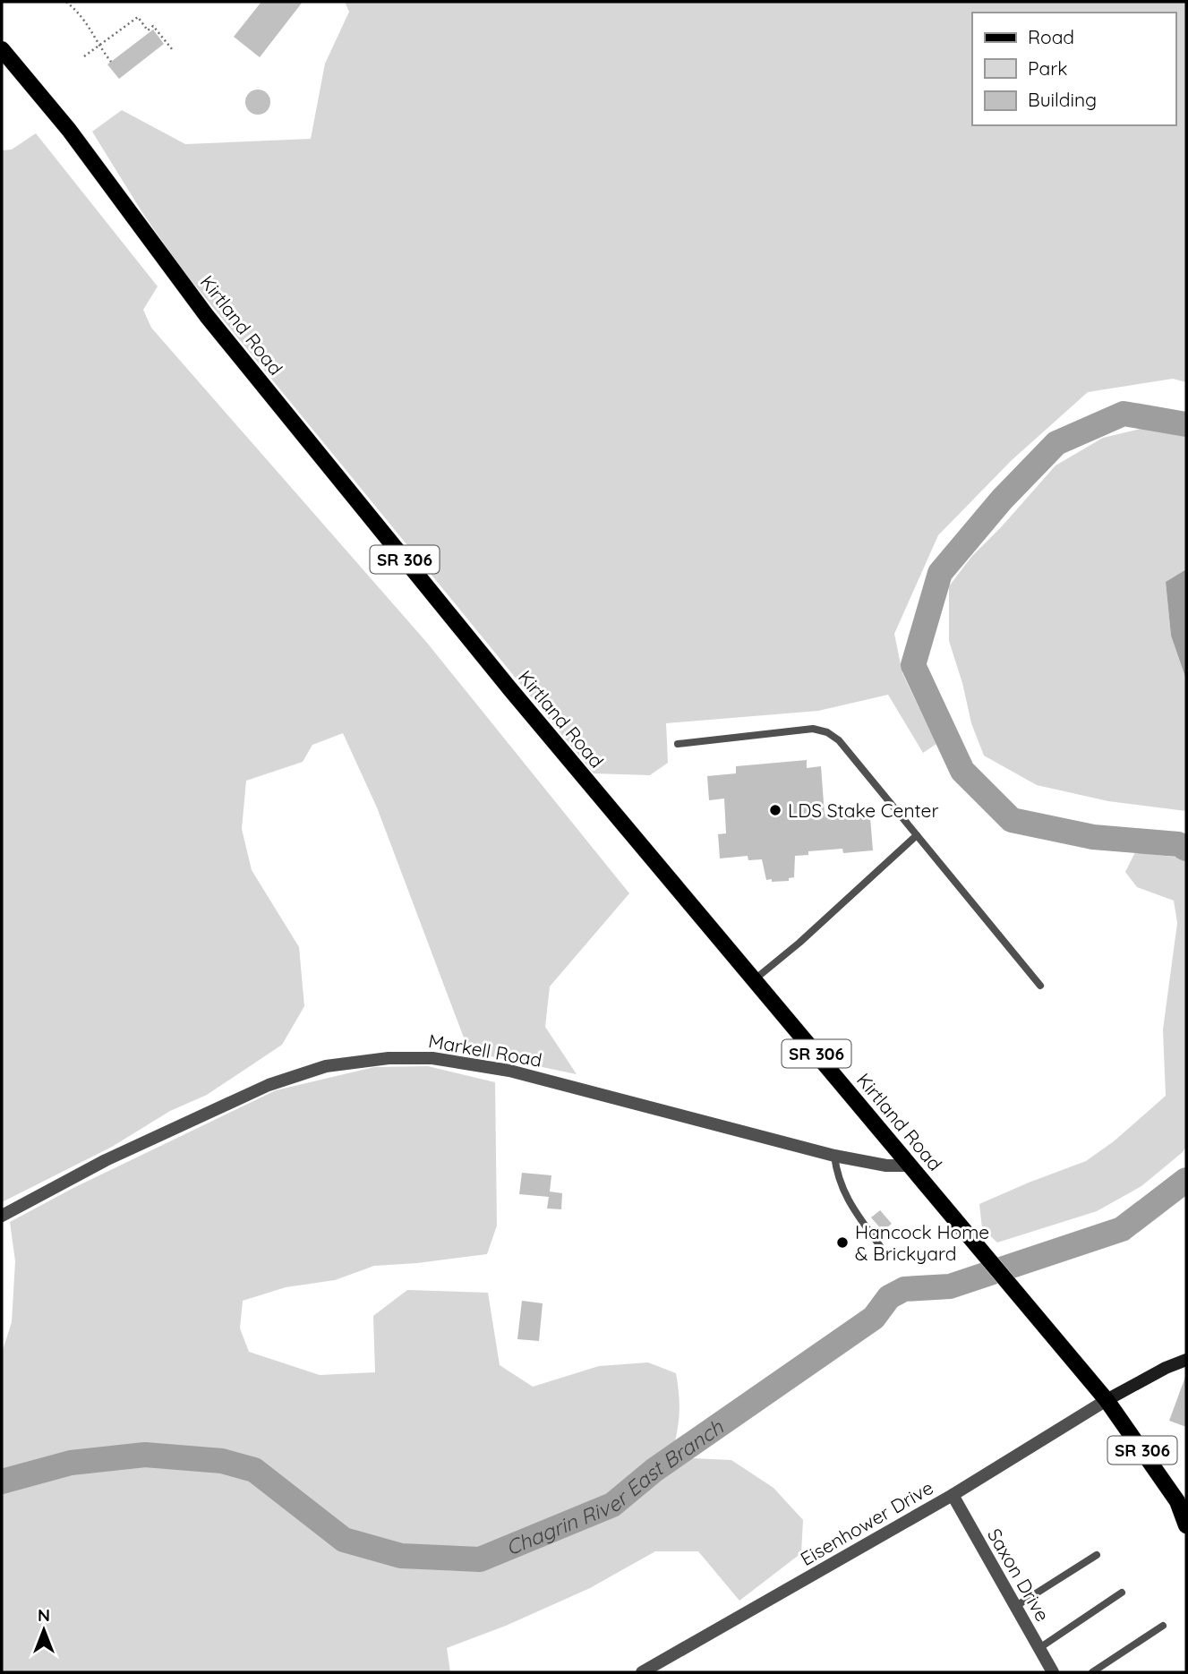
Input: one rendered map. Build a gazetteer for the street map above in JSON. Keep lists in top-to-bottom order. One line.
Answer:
{"streets":{"main road":["Kirtland Road","SR 306"],"street":["Markell Road","Eisenhower Drive","Saxon Drive"]},"crossings":[["Kirtland Road","SR 306"],["Kirtland Road","Markell Road"],["Kirtland Road","Eisenhower Drive"],["SR 306","Eisenhower Drive"],["Eisenhower Drive","Saxon Drive"]],"water":["Chagrin River East Branch"],"places":["LDS Stake Center","Hancock Home & Brickyard"],"legend":["Road","Park","Building"],"north":"top"}
